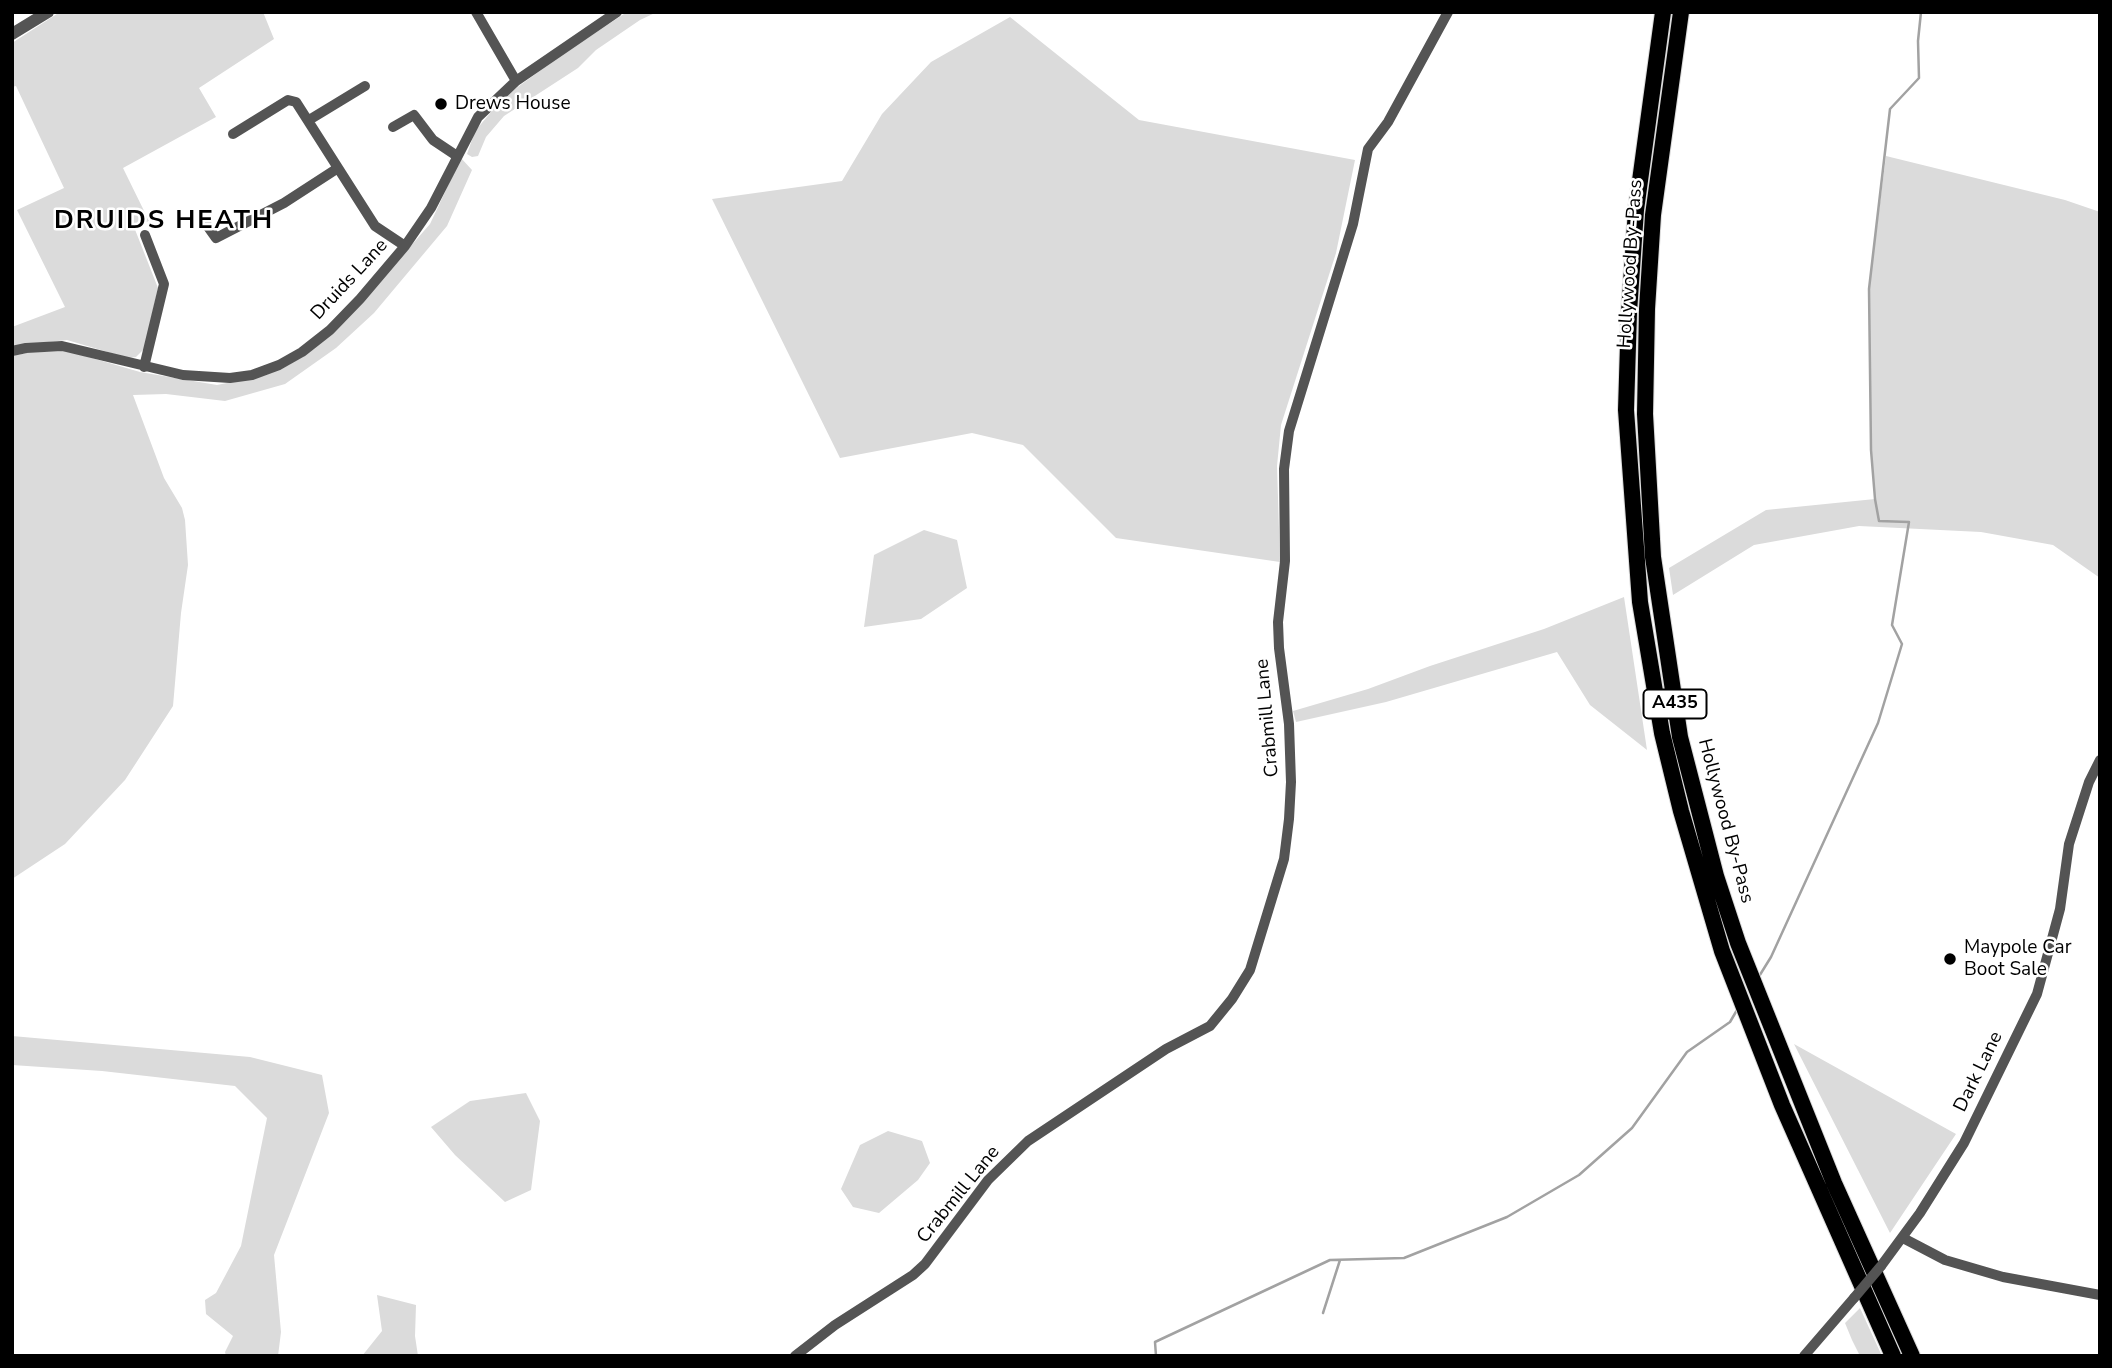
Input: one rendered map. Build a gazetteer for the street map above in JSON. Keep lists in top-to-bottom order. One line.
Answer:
{"streets":{"highway":["Hollywood By-Pass","A435"],"street":["Druids Lane","Crabmill Lane","Dark Lane"]},"districts":["DRUIDS HEATH"],"places":["Drews House","Maypole Car Boot Sale"]}
